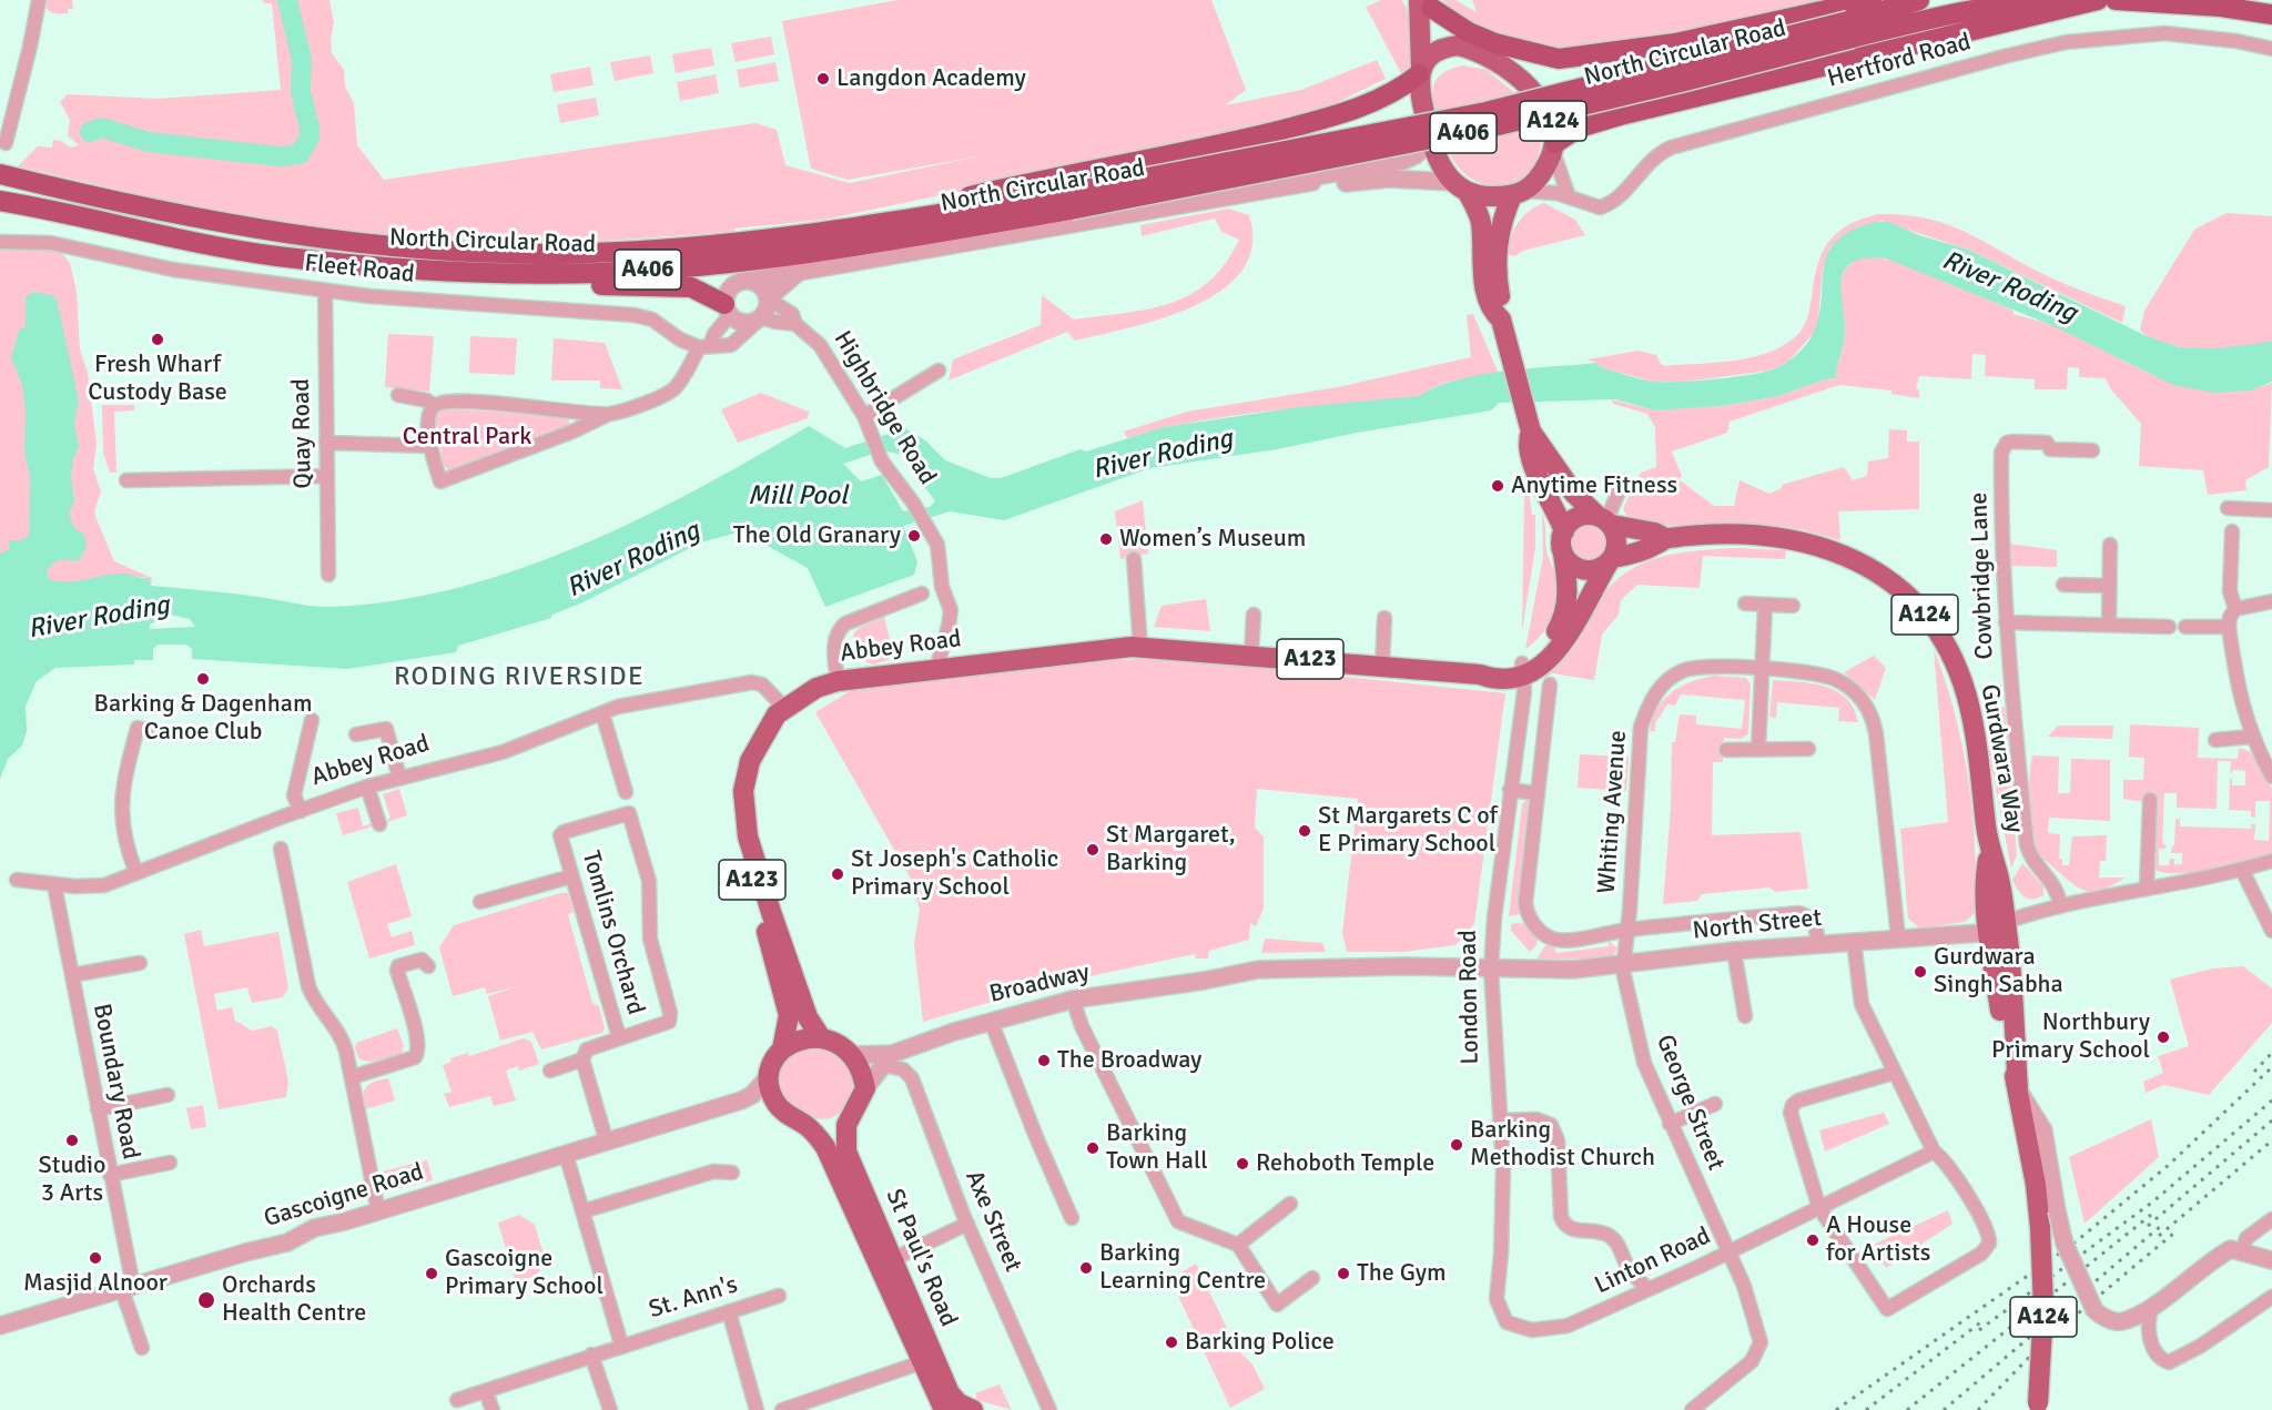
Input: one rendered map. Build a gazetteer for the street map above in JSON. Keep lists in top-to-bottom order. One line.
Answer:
{"streets":{"highway":["North Circular Road","A406"],"main road":["A124","Abbey Road","A123","Gurdwara Way","St Paul's Road"],"street":["Hertford Road","Fleet Road","Highbridge Road","Quay Road","Cowbridge Lane","Whiting Avenue","North Street","Tomlins Orchard","Broadway","London Road","Boundary Road","George Street","Gascoigne Road","Axe Street","Linton Road","St. Ann's"]},"crossings":[["North Circular Road","A406"],["Hertford Road","A124"],["Hertford Road","A406"],["A124","A406"],["A124","A123"],["A124","Gurdwara Way"],["A406","Highbridge Road"],["Fleet Road","Quay Road"],["Highbridge Road","Abbey Road"],["Cowbridge Lane","North Street"],["Abbey Road","A123"],["Abbey Road","London Road"],["Abbey Road","Boundary Road"],["A123","Gurdwara Way"],["A123","Broadway"],["A123","London Road"],["A123","Gascoigne Road"],["A123","St Paul's Road"],["Gurdwara Way","North Street"],["Whiting Avenue","North Street"],["Whiting Avenue","George Street"],["North Street","Broadway"],["North Street","London Road"],["North Street","George Street"],["Broadway","Gascoigne Road"],["Broadway","Axe Street"],["Broadway","St Paul's Road"],["London Road","Linton Road"],["Boundary Road","Gascoigne Road"],["George Street","Linton Road"],["Gascoigne Road","St Paul's Road"],["Gascoigne Road","St. Ann's"]],"districts":["RODING RIVERSIDE"],"water":["River Roding","Mill Pool"],"parks":["Central Park"],"places":["Langdon Academy","Fresh Wharf Custody Base","Anytime Fitness","The Old Granary","Women’s Museum","Barking & Dagenham Canoe Club","St Margarets C of E Primary School","St Margaret, Barking","St Joseph's Catholic Primary School","Gurdwara Singh Sabha","Northbury Primary School","The Broadway","Studio 3 Arts","Barking Methodist Church","Barking Town Hall","Rehoboth Temple","A House for Artists","Masjid Alnoor","Barking Learning Centre","Gascoigne Primary School","The Gym","Orchards Health Centre","Barking Police"]}
